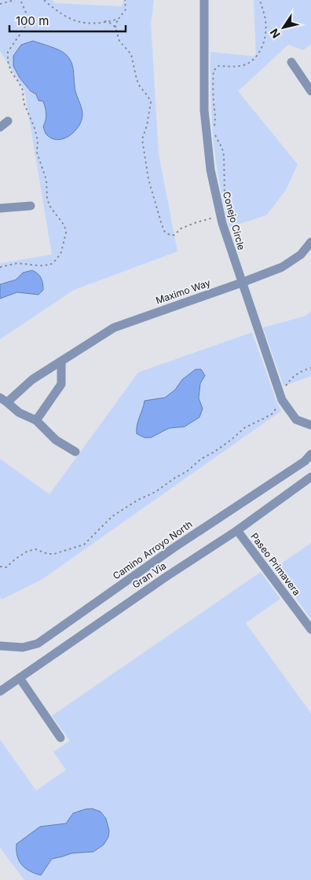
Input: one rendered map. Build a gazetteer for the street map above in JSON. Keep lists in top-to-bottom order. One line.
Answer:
{"streets":{"street":["Conejo Circle","Maximo Way","Camino Arroyo North","Paseo Primavera","Gran Via"]},"crossings":[["Conejo Circle","Maximo Way"],["Paseo Primavera","Gran Via"]],"scale_bar":"100 m","north":"bottom left"}
